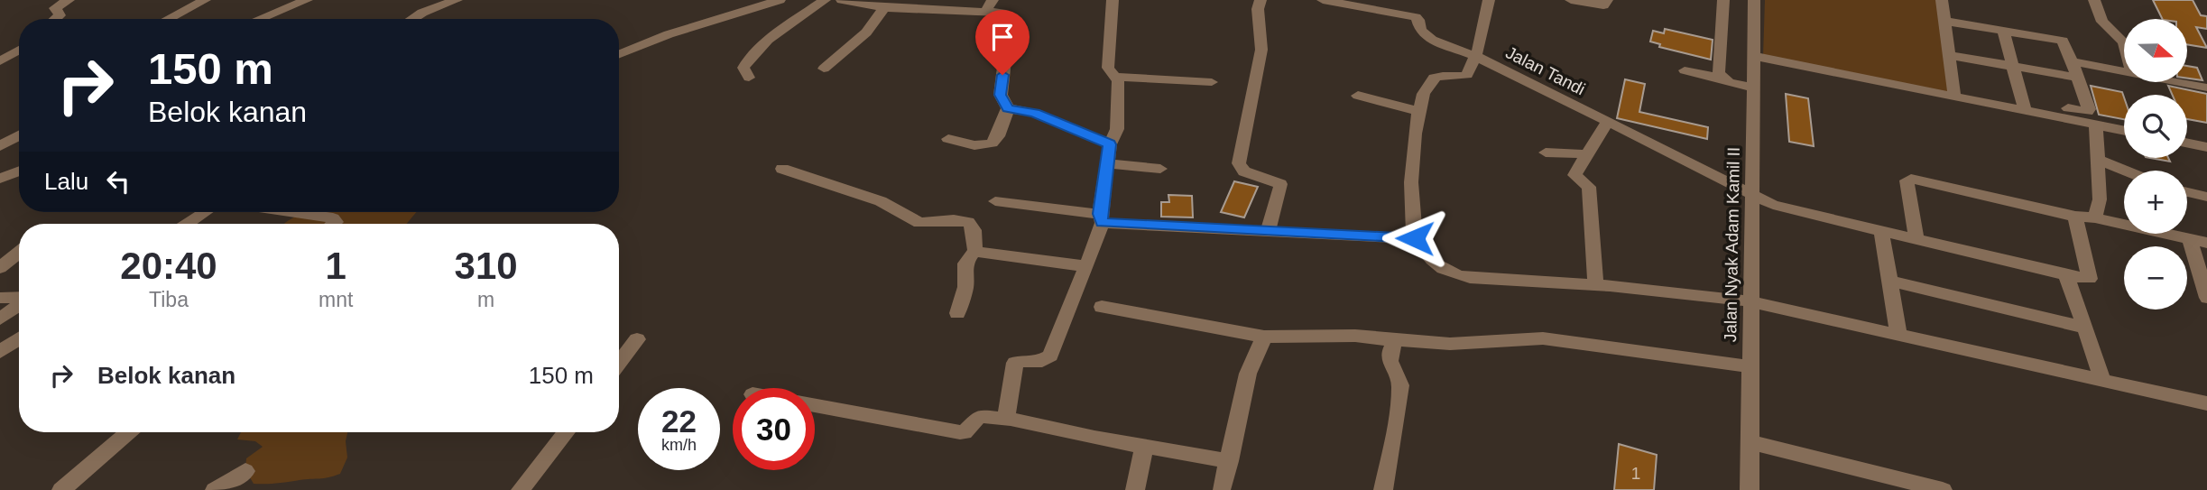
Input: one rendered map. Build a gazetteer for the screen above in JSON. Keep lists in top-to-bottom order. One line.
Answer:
{"streets":{"street":["Jalan Tandi","Jalan Nyak Adam Kamil II"]},"crossings":[["Jalan Tandi","Jalan Nyak Adam Kamil II"]],"house_numbers":["1"],"north":"right","page":{"map_buttons":["+","−"],"turn":["150 m","Belok kanan"],"then":"Lalu","eta":["20:40","Tiba","1","mnt","310","m"],"list":[{"name":"Belok kanan","value":"150 m"}],"speed":"22 km/h","limit":"30"}}
